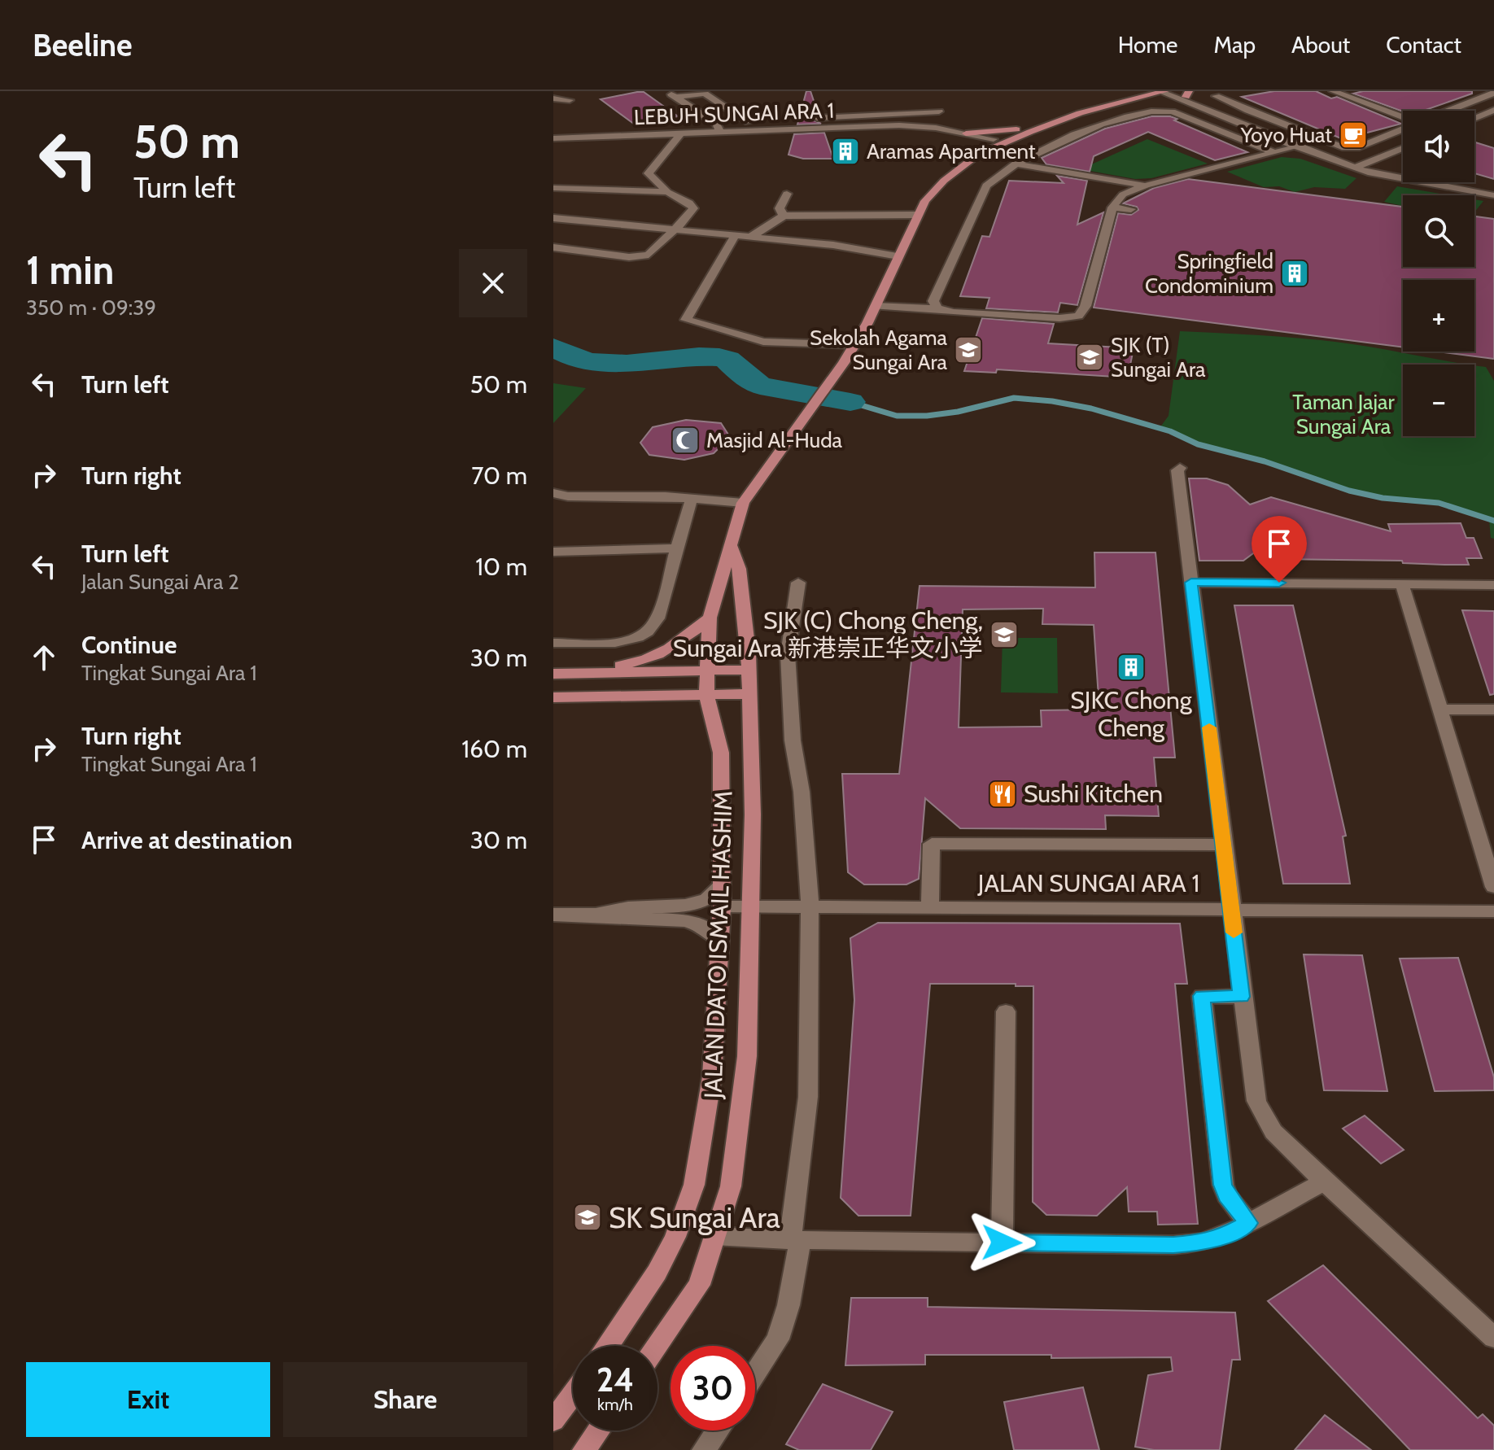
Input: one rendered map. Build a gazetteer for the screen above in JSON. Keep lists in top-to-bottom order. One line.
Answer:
{"streets":{"main road":["JALAN DATO ISMAIL HASHIM"],"street":["LEBUH SUNGAI ARA 1","JALAN SUNGAI ARA 1"]},"crossings":[["LEBUH SUNGAI ARA 1","JALAN DATO ISMAIL HASHIM"],["JALAN SUNGAI ARA 1","JALAN DATO ISMAIL HASHIM"]],"parks":["Taman Jajar Sungai Ara"],"places":{"cafe":["Yoyo Huat"],"building":["Aramas Apartment","Springfield Condominium","SJKC Chong Cheng"],"school or university":["Sekolah Agama Sungai Ara","SJK (T) Sungai Ara","SJK (C) Chong Cheng, Sungai Ara 新港崇正华文小学","SK Sungai Ara"],"mosque":["Masjid Al-Huda"],"restaurant":["Sushi Kitchen"]},"page":{"header":"Beeline","nav":["Home","Map","About","Contact"],"turn":["50 m","Turn left"],"map_buttons":["+","−"],"heading":["1 min","350 m · 09:39"],"list":[{"name":"Turn left","value":"50 m"},{"name":"Turn right","value":"70 m"},{"name":"Turn left","note":"Jalan Sungai Ara 2","value":"10 m"},{"name":"Continue","note":"Tingkat Sungai Ara 1","value":"30 m"},{"name":"Turn right","note":"Tingkat Sungai Ara 1","value":"160 m"},{"name":"Arrive at destination","value":"30 m"}],"speed":"24 km/h","limit":"30","buttons":["Exit","Share"]}}
